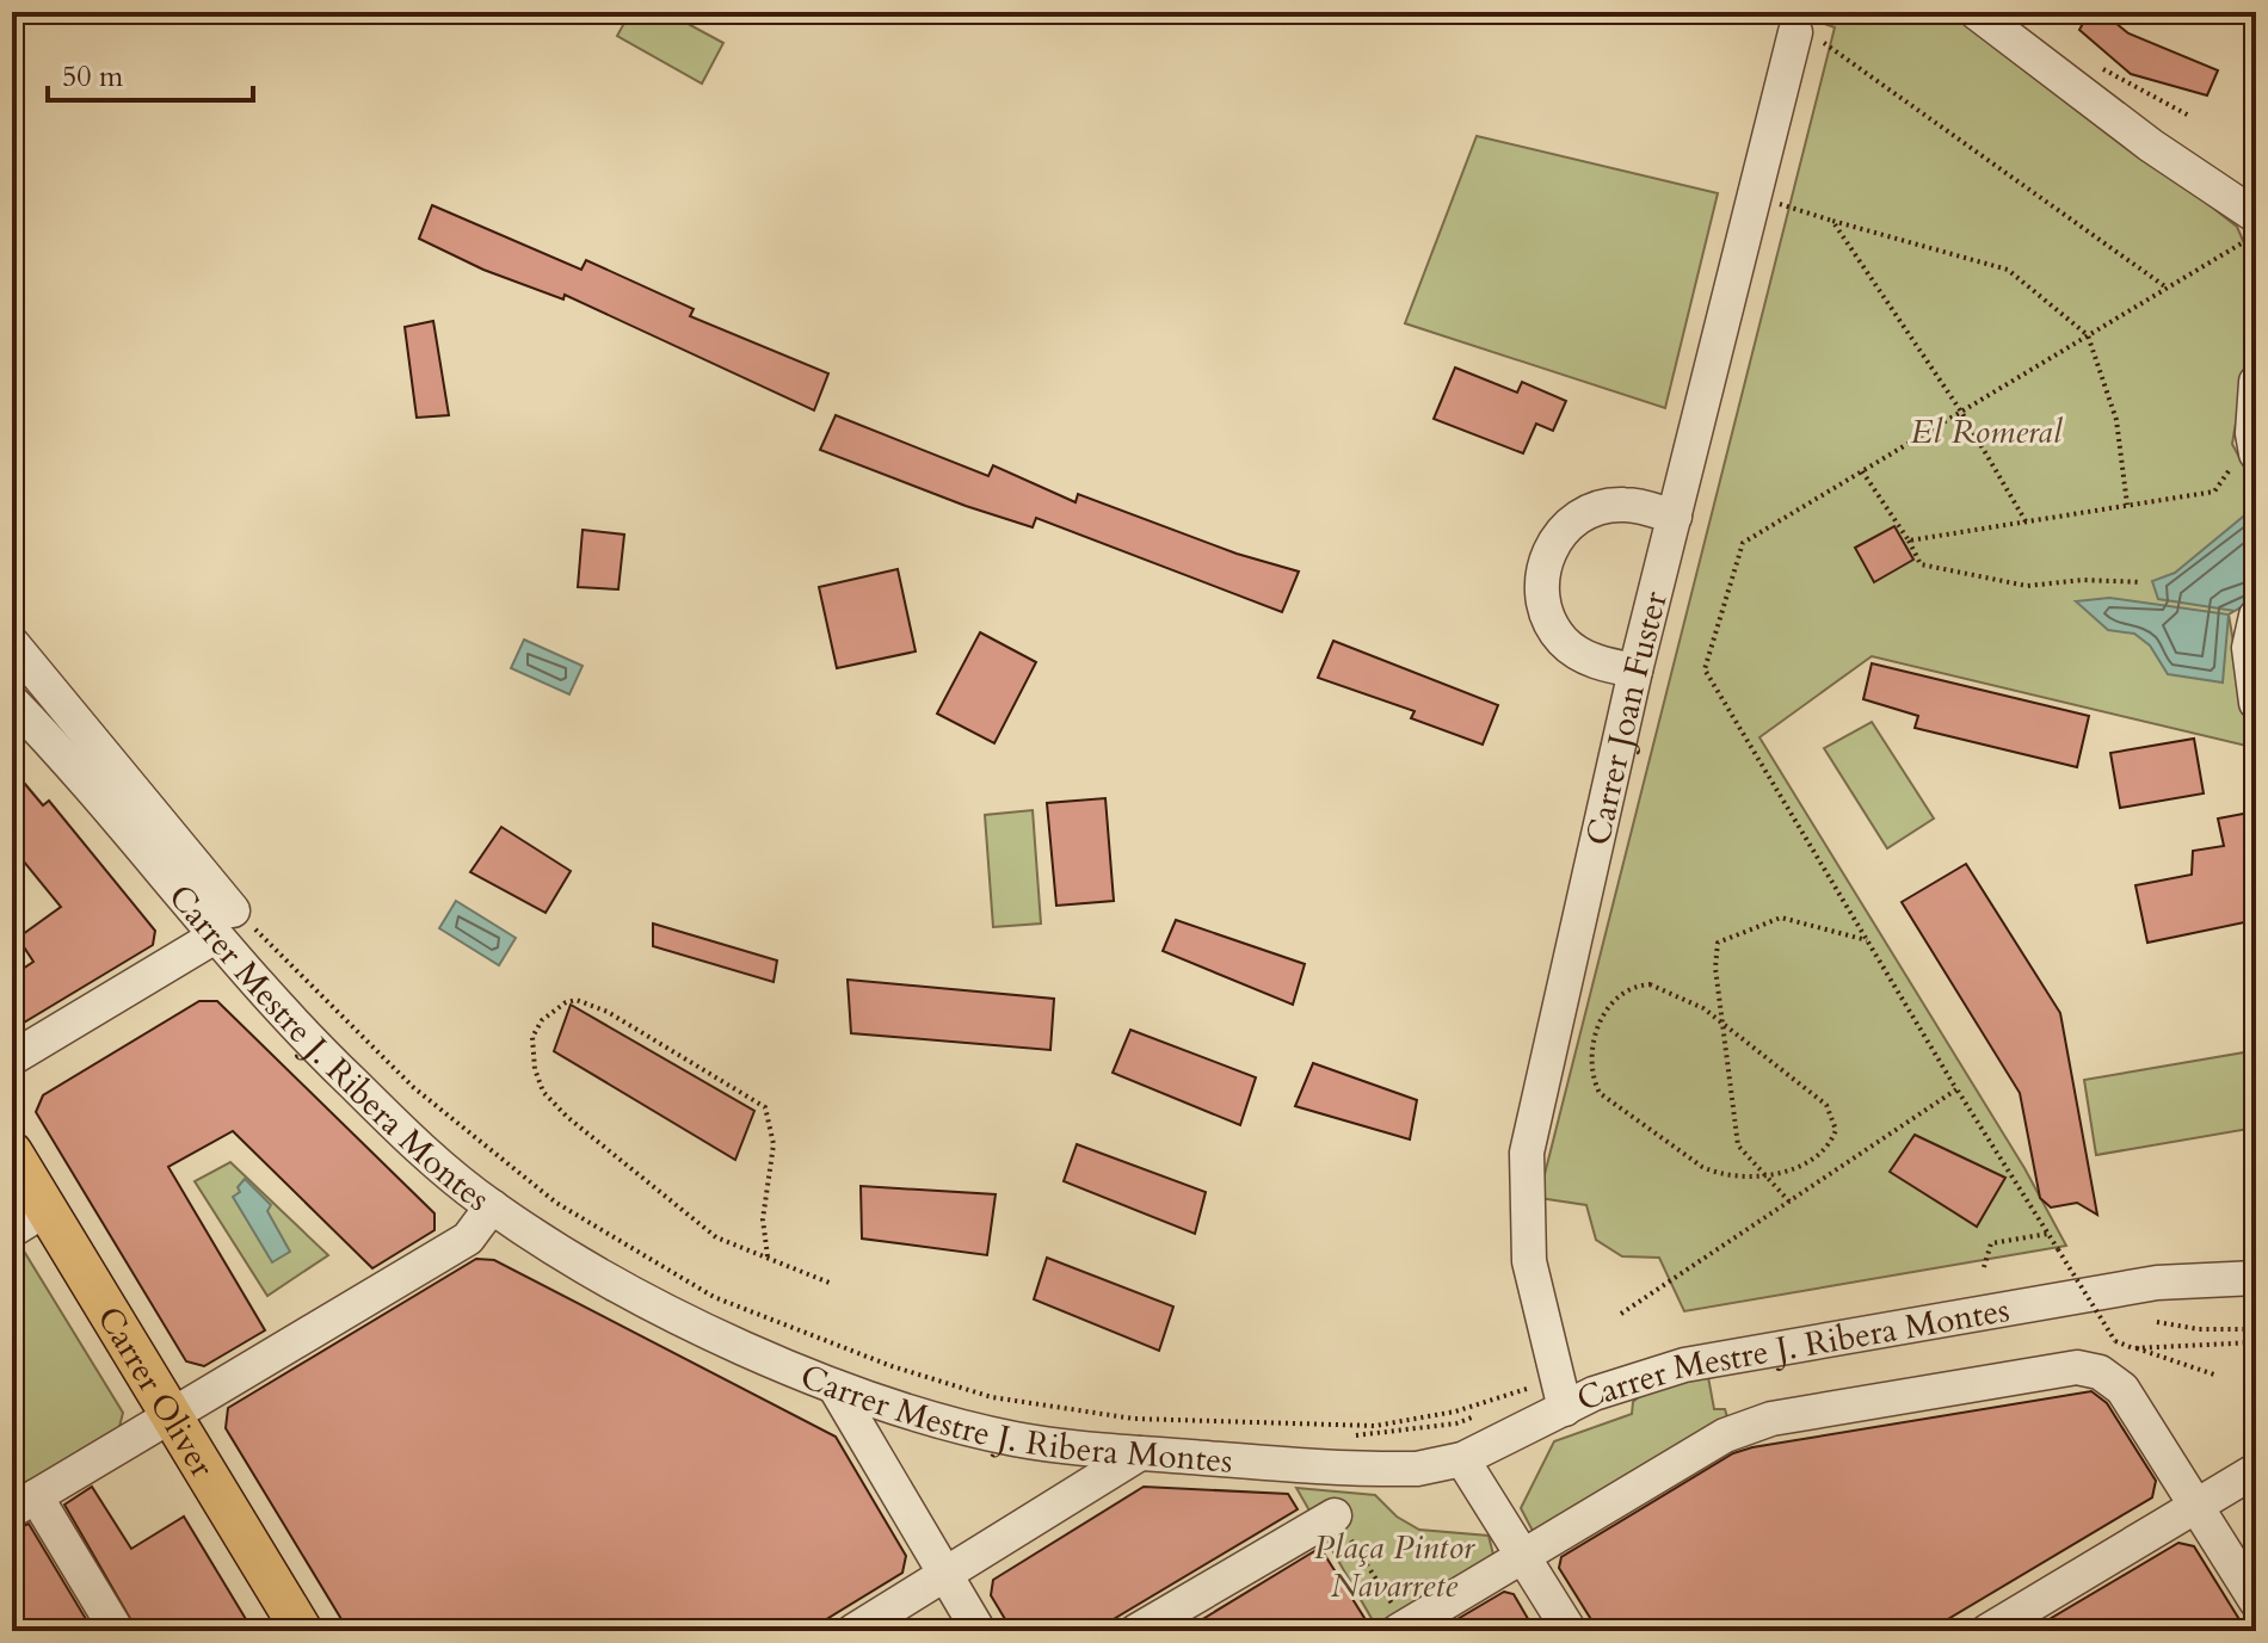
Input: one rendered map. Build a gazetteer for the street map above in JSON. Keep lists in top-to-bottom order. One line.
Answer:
{"streets":{"main road":["Carrer Oliver"],"street":["Carrer Joan Fuster","Carrer Mestre J. Ribera Montes"]},"crossings":[["Carrer Joan Fuster","Carrer Mestre J. Ribera Montes"]],"parks":["El Romeral","Plaça Pintor Navarrete"],"scale_bar":"50 m"}
